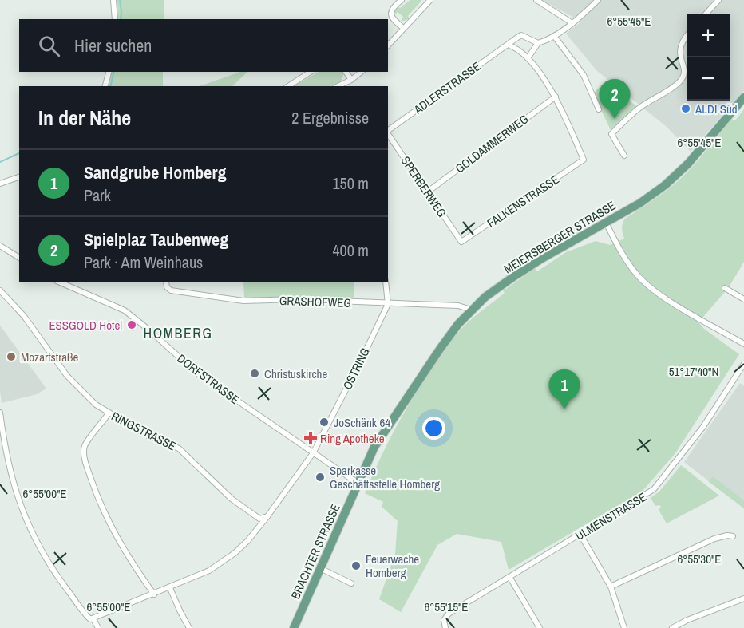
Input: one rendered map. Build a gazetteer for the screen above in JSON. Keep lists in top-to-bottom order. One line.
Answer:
{"streets":{"main road":["MEIERSBERGER STRASSE","BRACHTER STRASSE"],"street":["ADLERSTRASSE","GOLDAMMERWEG","SPERBERWEG","FALKENSTRASSE","GRASHOFWEG","OSTRING","DORFSTRASSE","RINGSTRASSE","ULMENSTRASSE"]},"crossings":[["GOLDAMMERWEG","SPERBERWEG"],["GOLDAMMERWEG","FALKENSTRASSE"],["SPERBERWEG","FALKENSTRASSE"],["MEIERSBERGER STRASSE","GRASHOFWEG"],["MEIERSBERGER STRASSE","DORFSTRASSE"],["MEIERSBERGER STRASSE","BRACHTER STRASSE"],["GRASHOFWEG","OSTRING"],["OSTRING","DORFSTRASSE"],["DORFSTRASSE","BRACHTER STRASSE"]],"districts":["HOMBERG"],"places":{"other":["ALDI Süd","ESSGOLD Hotel","Mozartstraße","Christuskirche","JoSchänk 64","Sparkasse Geschäftsstelle Homberg","Feuerwache Homberg"],"health":["Ring Apotheke"]},"page":{"map_buttons":["+","−"],"search":"Hier suchen","pins":["2","1"],"heading":["In der Nähe","2 Ergebnisse"],"list":[{"mark":"1","name":"Sandgrube Homberg","note":"Park","value":"150 m"},{"mark":"2","name":"Spielplaz Taubenweg","note":"Park · Am Weinhaus","value":"400 m"}]},"coordinates":["6°55'45\"E","51°17'40\"N","6°55'00\"E","6°55'30\"E","6°55'15\"E"]}
